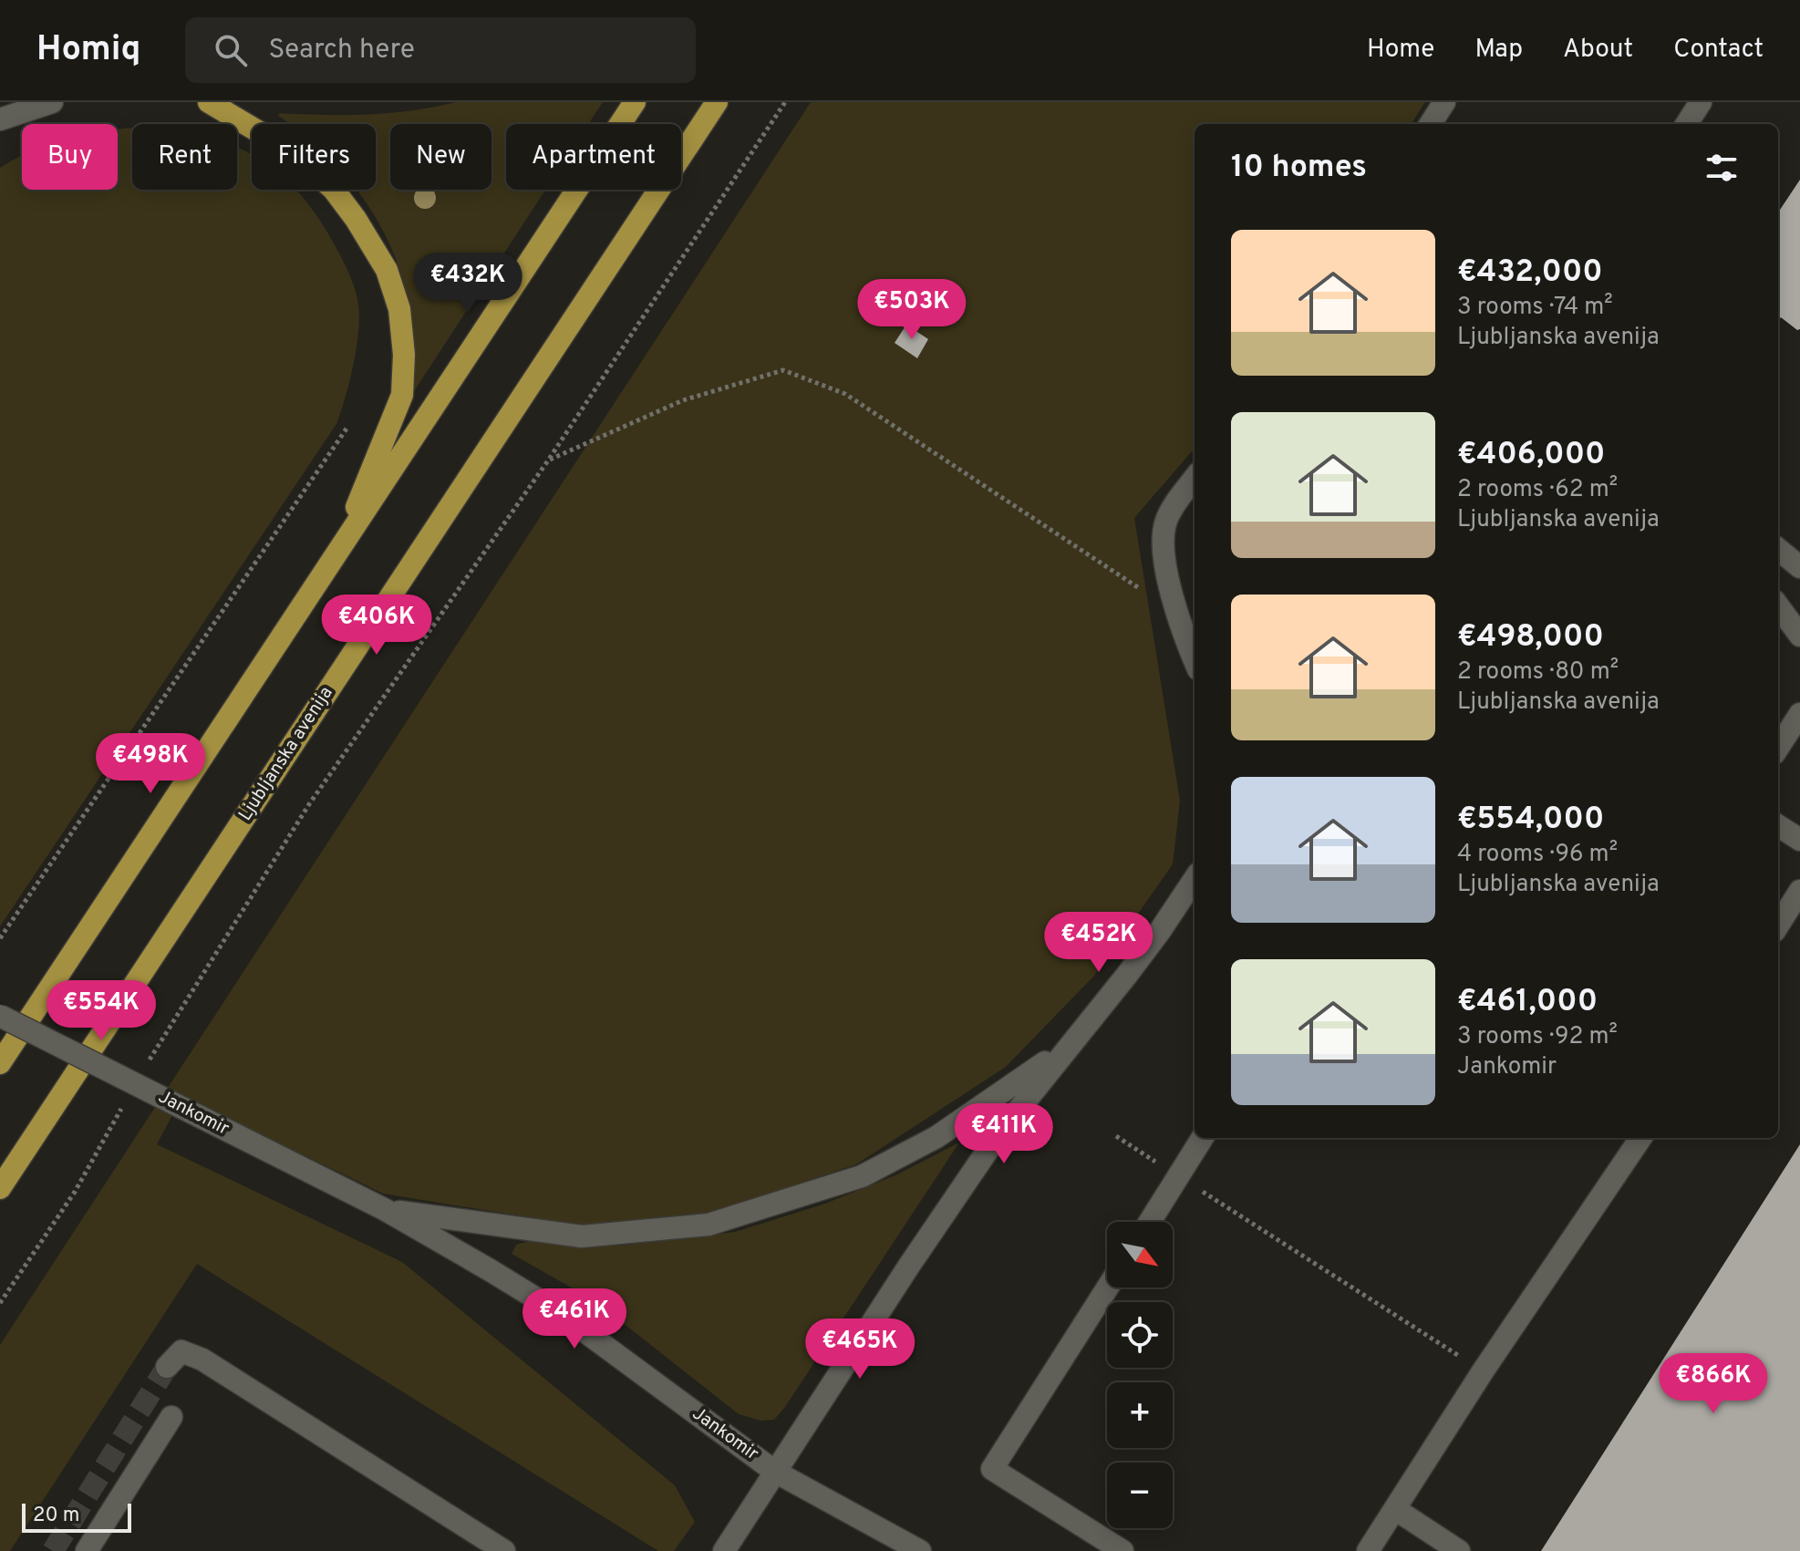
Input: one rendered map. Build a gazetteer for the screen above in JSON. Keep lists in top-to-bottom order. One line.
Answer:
{"streets":{"main road":["Ljubljanska avenija"],"street":["Jankomir"]},"scale_bar":"20 m","north":"bottom right","page":{"header":"Homiq","search":"Search here","nav":["Home","Map","About","Contact"],"chip":["Buy","Rent","Filters","New","Apartment"],"heading":"10 homes","list":[{"name":"€432,000","note":"3 rooms · 74 m² · Ljubljanska avenija"},{"name":"€406,000","note":"2 rooms · 62 m² · Ljubljanska avenija"},{"name":"€498,000","note":"2 rooms · 80 m² · Ljubljanska avenija"},{"name":"€554,000","note":"4 rooms · 96 m² · Ljubljanska avenija"},{"name":"€461,000","note":"3 rooms · 92 m² · Jankomir"}],"price":["€432K","€503K","€406K","€498K","€452K","€554K","€411K","€461K","€465K","€866K"],"map_buttons":["+","−"],"scale":"20 m"}}
